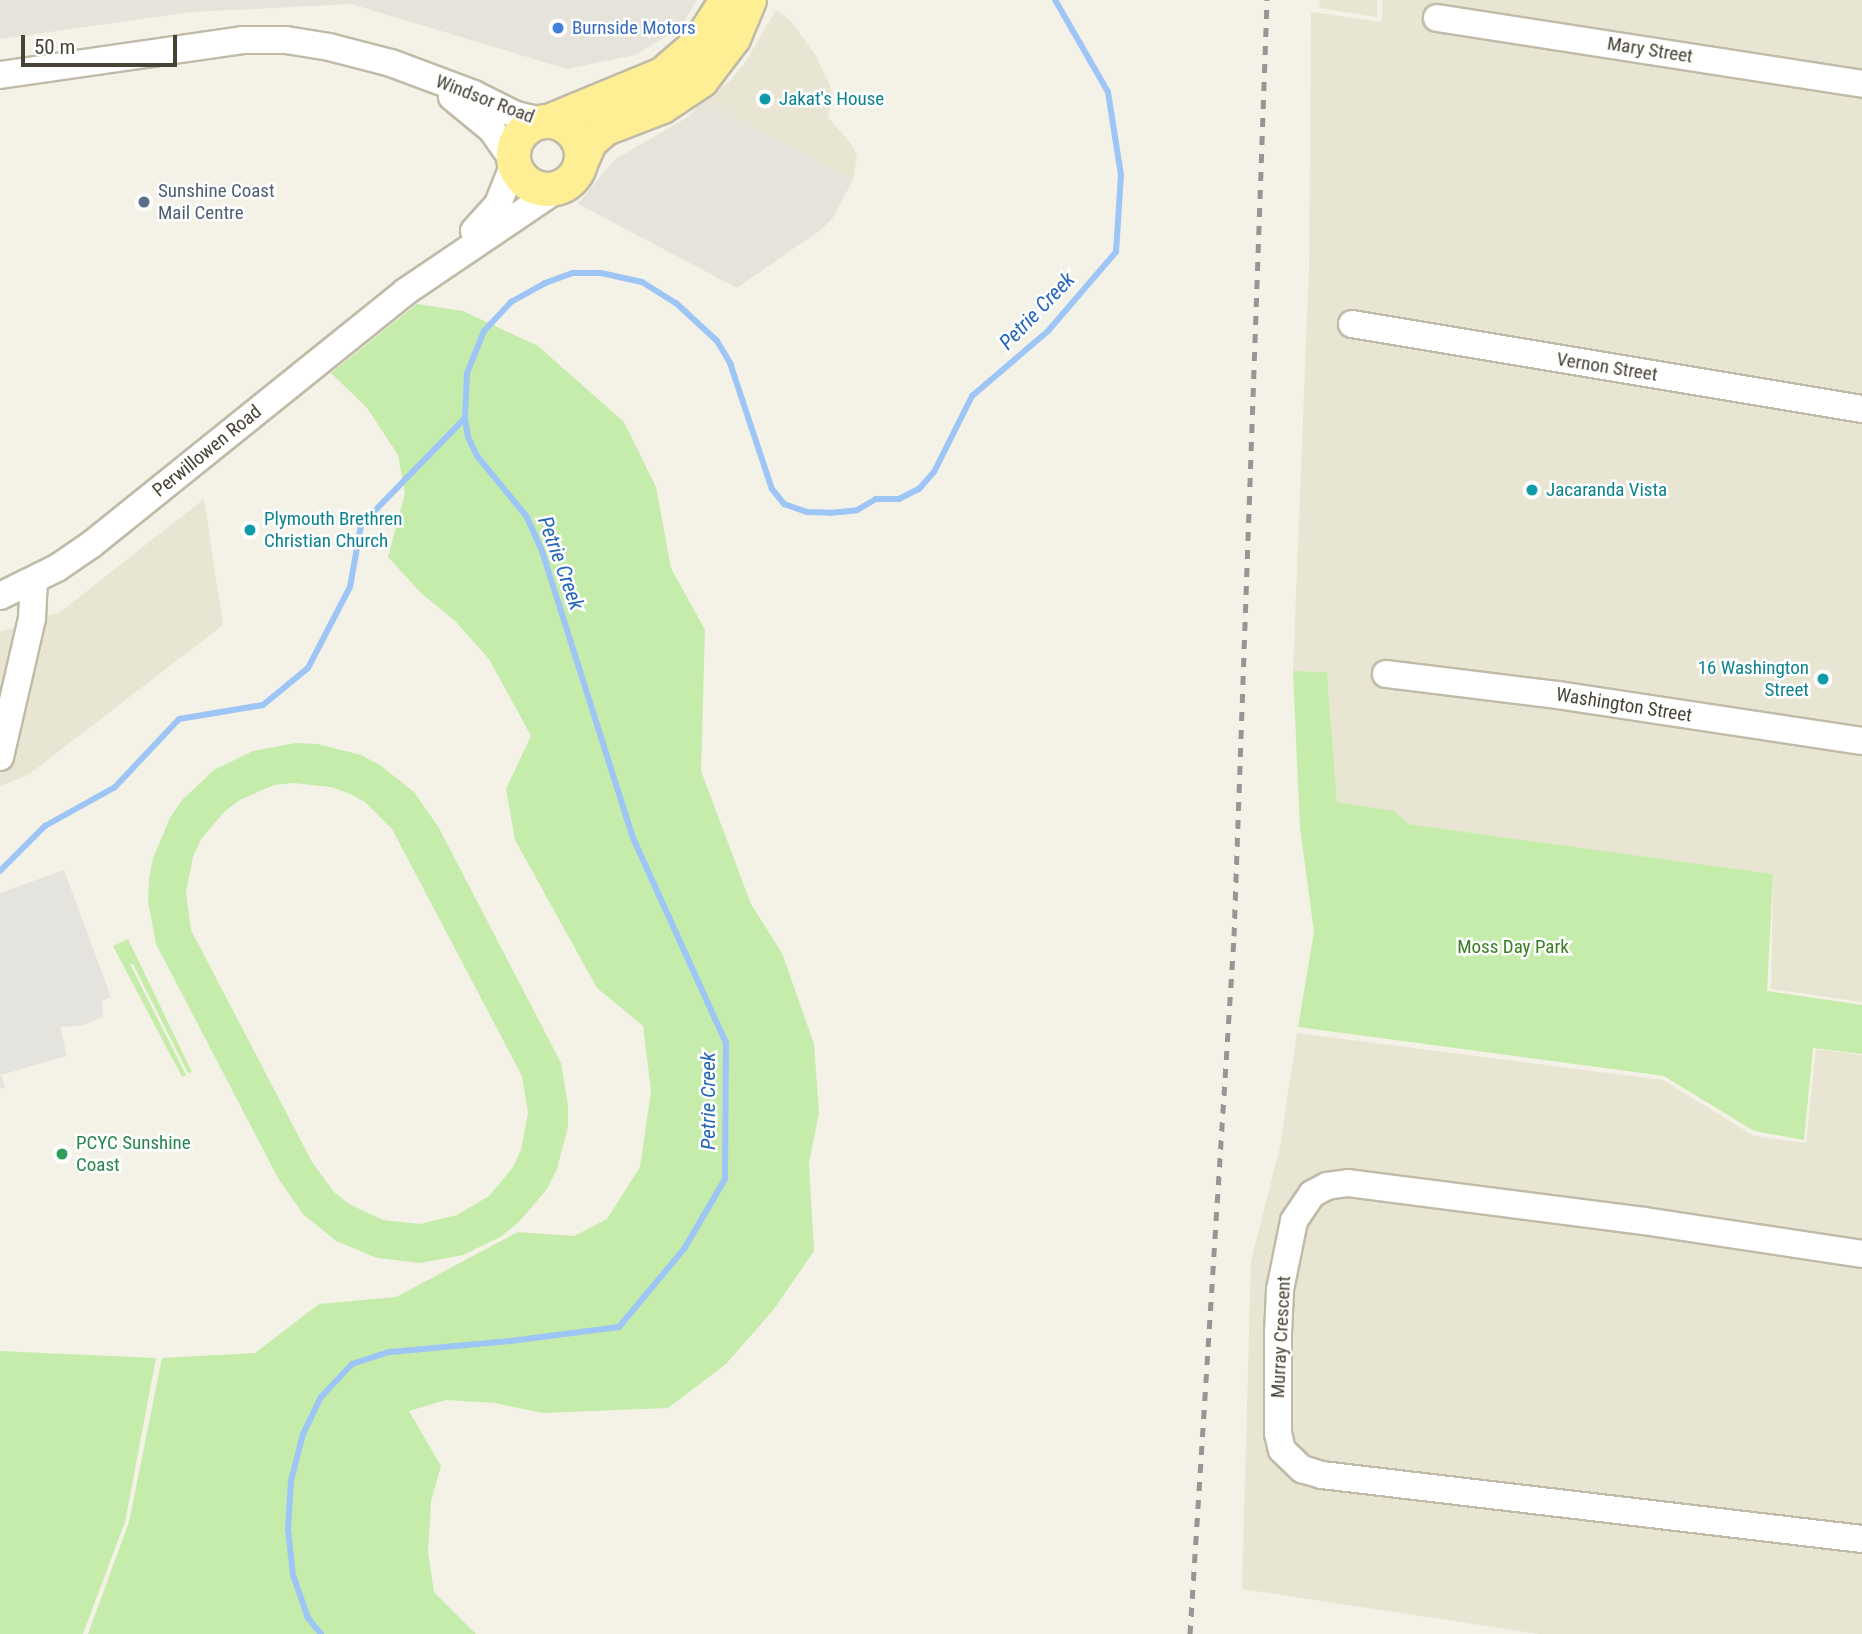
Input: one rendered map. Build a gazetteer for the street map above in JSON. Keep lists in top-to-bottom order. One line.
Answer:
{"streets":{"main road":["Perwillowen Road"],"street":["Mary Street","Windsor Road","Vernon Street","Washington Street","Murray Crescent"]},"crossings":[["Windsor Road","Perwillowen Road"]],"water":["Petrie Creek"],"parks":["Moss Day Park"],"places":["Burnside Motors","Jakat's House","Sunshine Coast Mail Centre","Jacaranda Vista","Plymouth Brethren Christian Church","16 Washington Street","PCYC Sunshine Coast"],"scale_bar":"50 m"}
